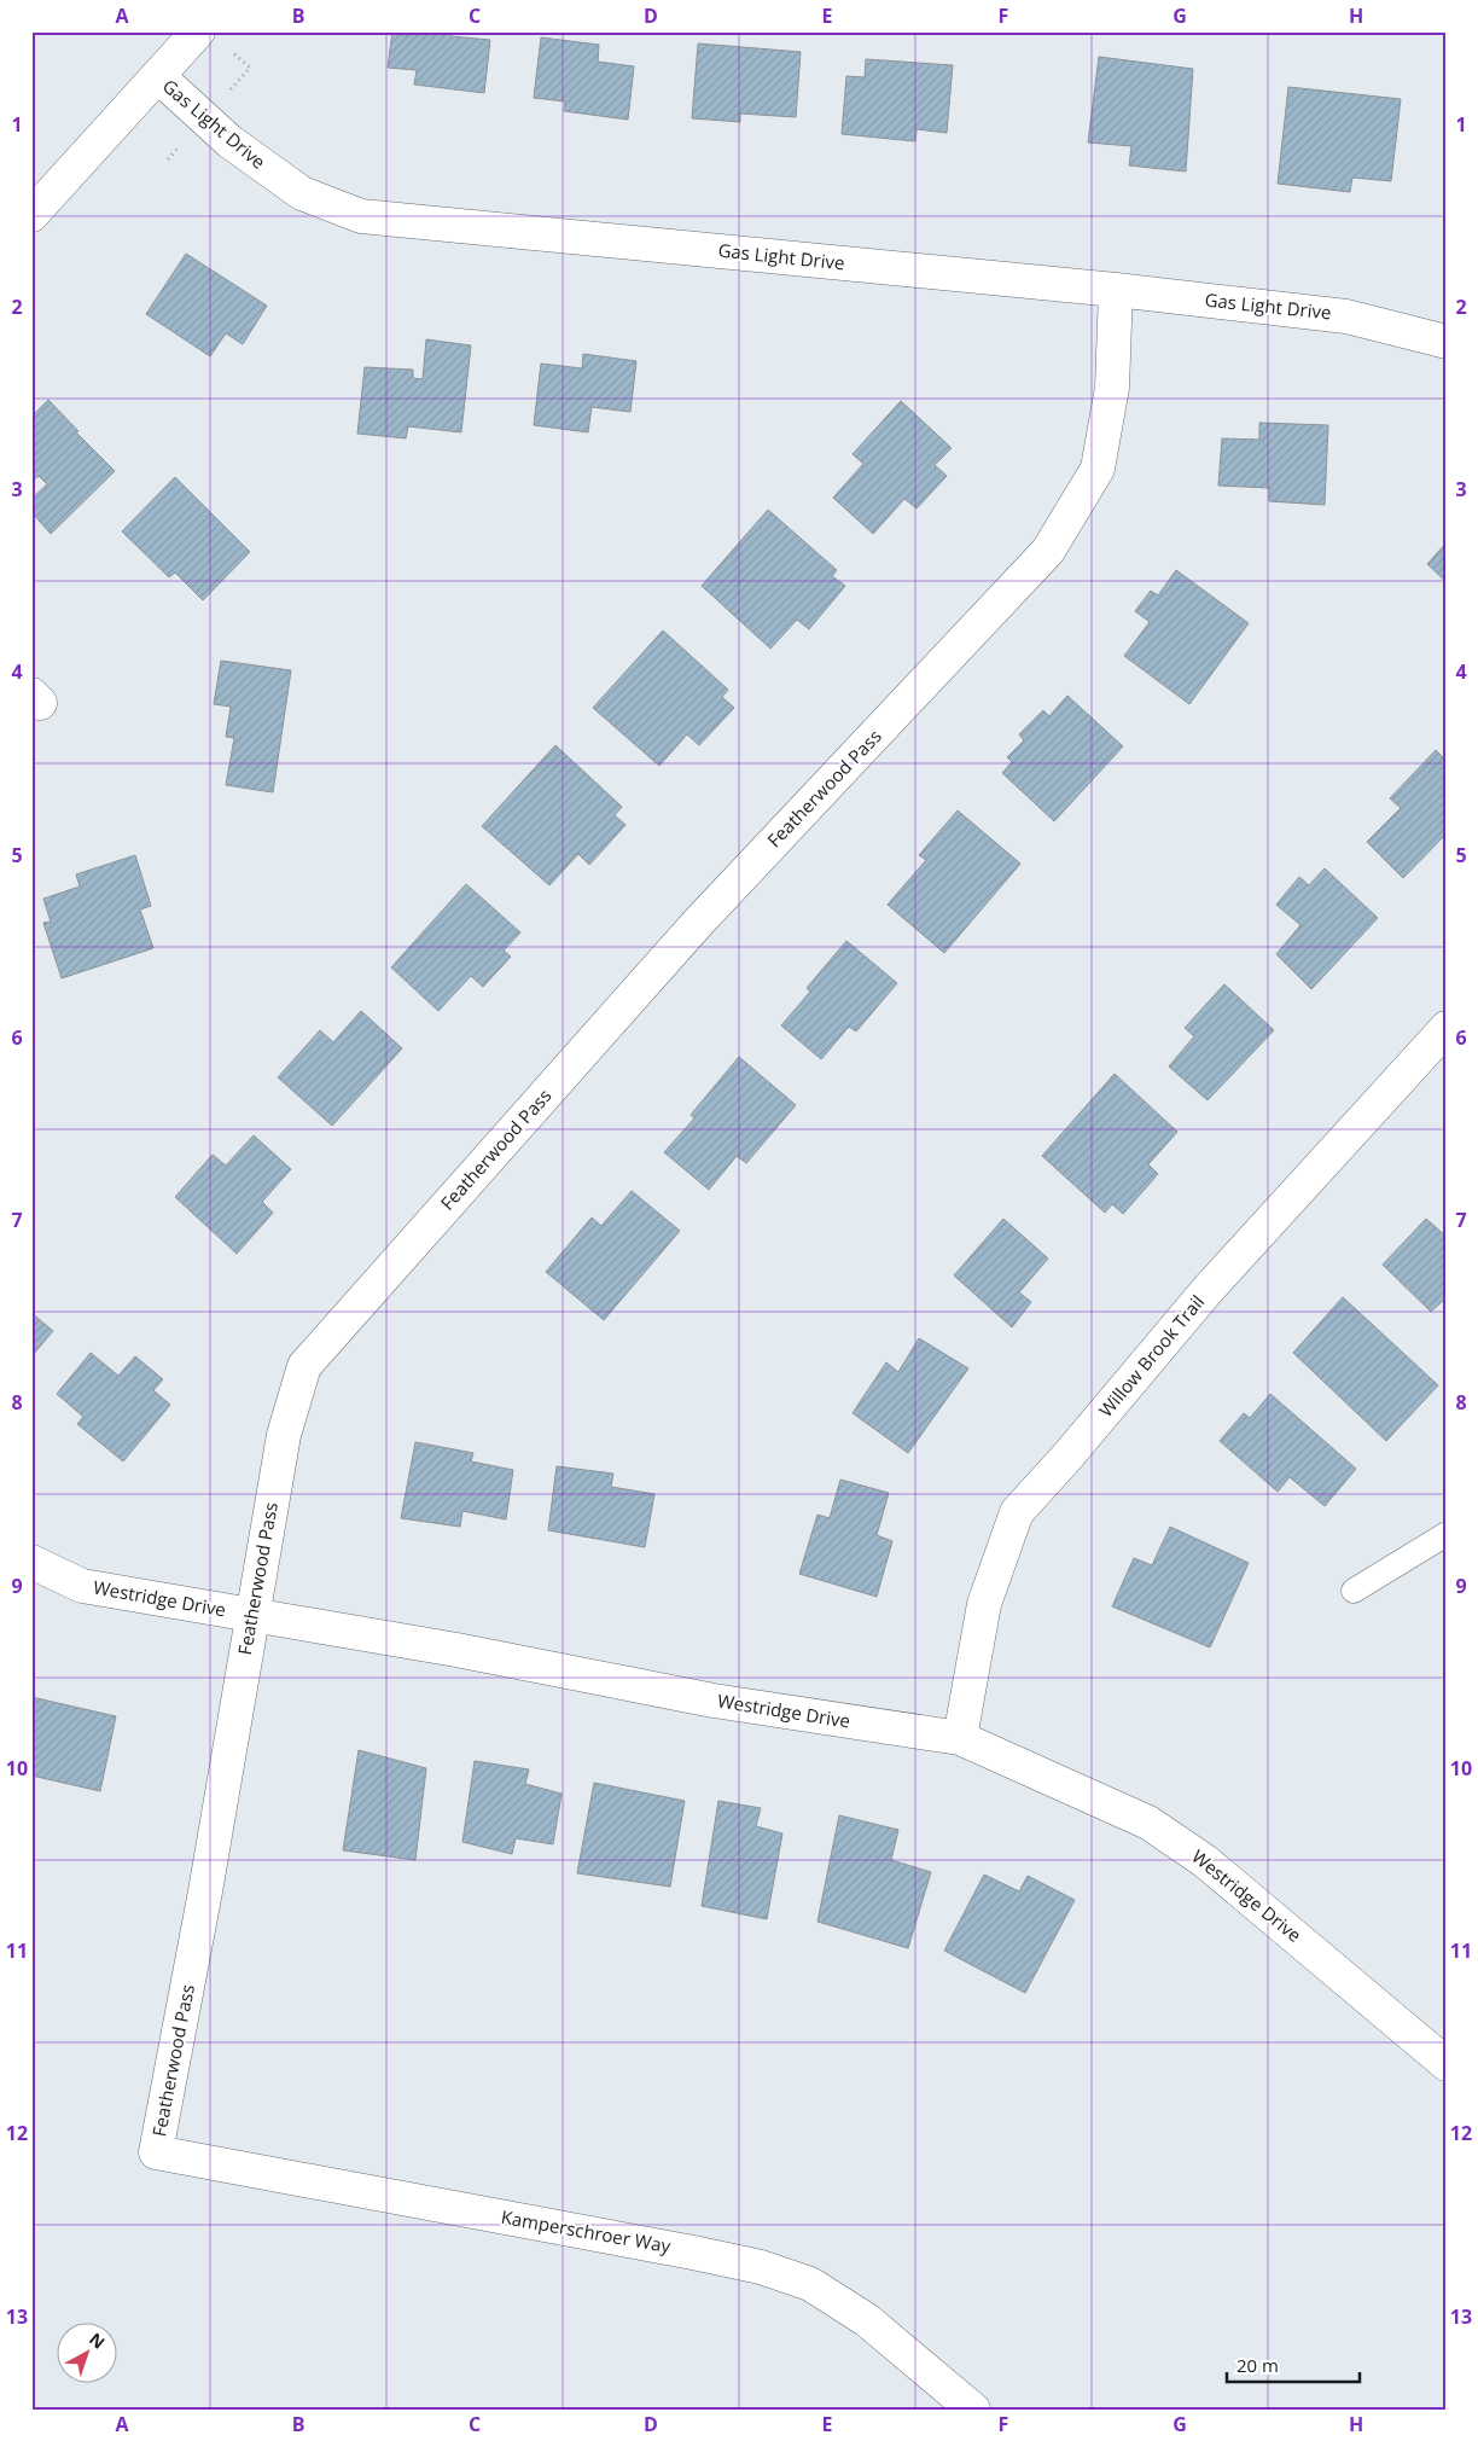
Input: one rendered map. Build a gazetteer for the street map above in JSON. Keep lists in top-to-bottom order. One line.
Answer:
{"streets":{"street":["Gas Light Drive","Featherwood Pass","Willow Brook Trail","Westridge Drive","Kamperschroer Way"]},"crossings":[["Gas Light Drive","Featherwood Pass"],["Featherwood Pass","Westridge Drive"],["Featherwood Pass","Kamperschroer Way"],["Willow Brook Trail","Westridge Drive"]],"scale_bar":"20 m","north":"top right","grid":{"columns":["A","B","C","D","E","F","G","H"],"rows":["1","2","3","4","5","6","7","8","9","10","11","12","13"]}}
